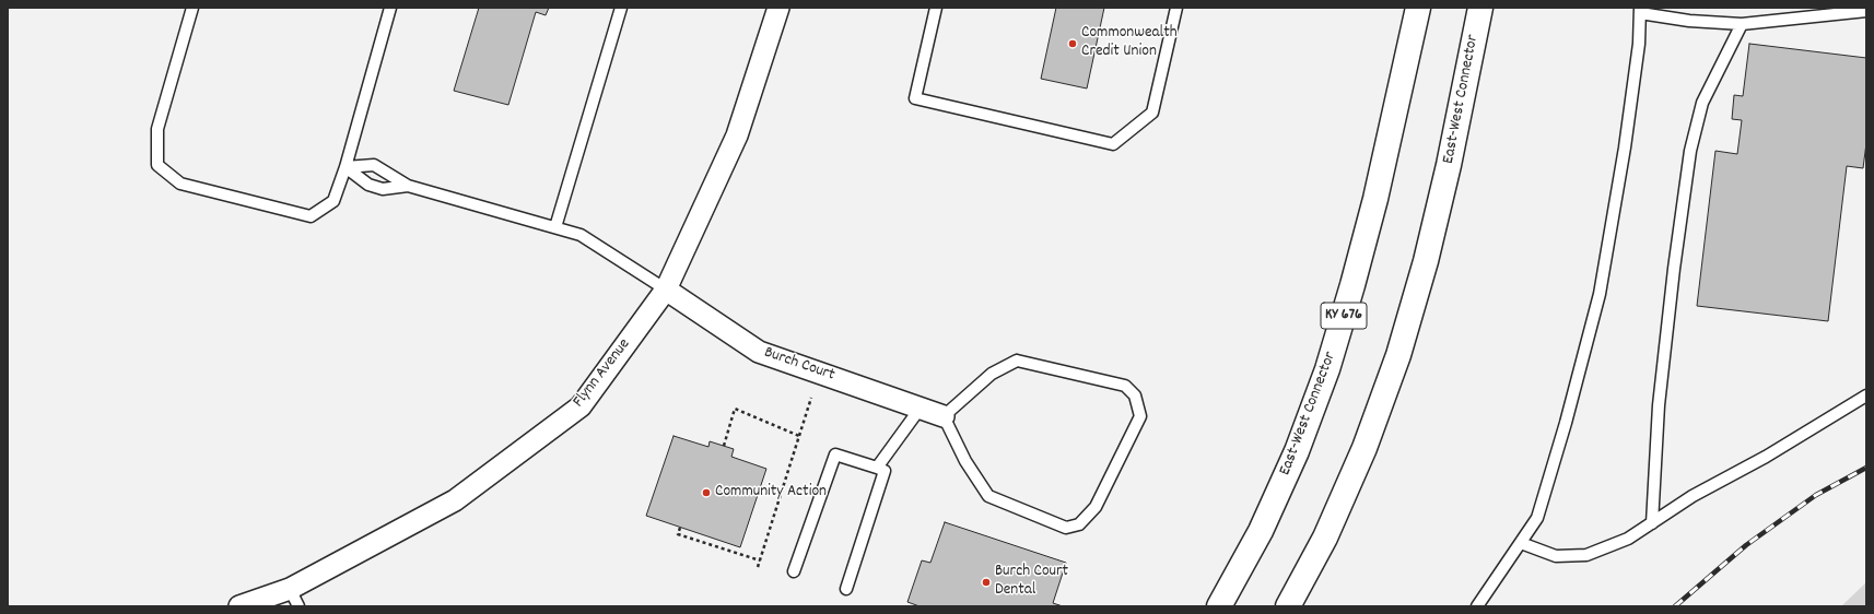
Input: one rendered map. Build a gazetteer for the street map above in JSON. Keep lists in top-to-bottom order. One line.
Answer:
{"streets":{"main road":["East-West Connector","KY 676"],"street":["Burch Court","Flynn Avenue"]},"crossings":[["Burch Court","Flynn Avenue"]],"places":["Commonwealth Credit Union","Community Action","Burch Court Dental"]}
